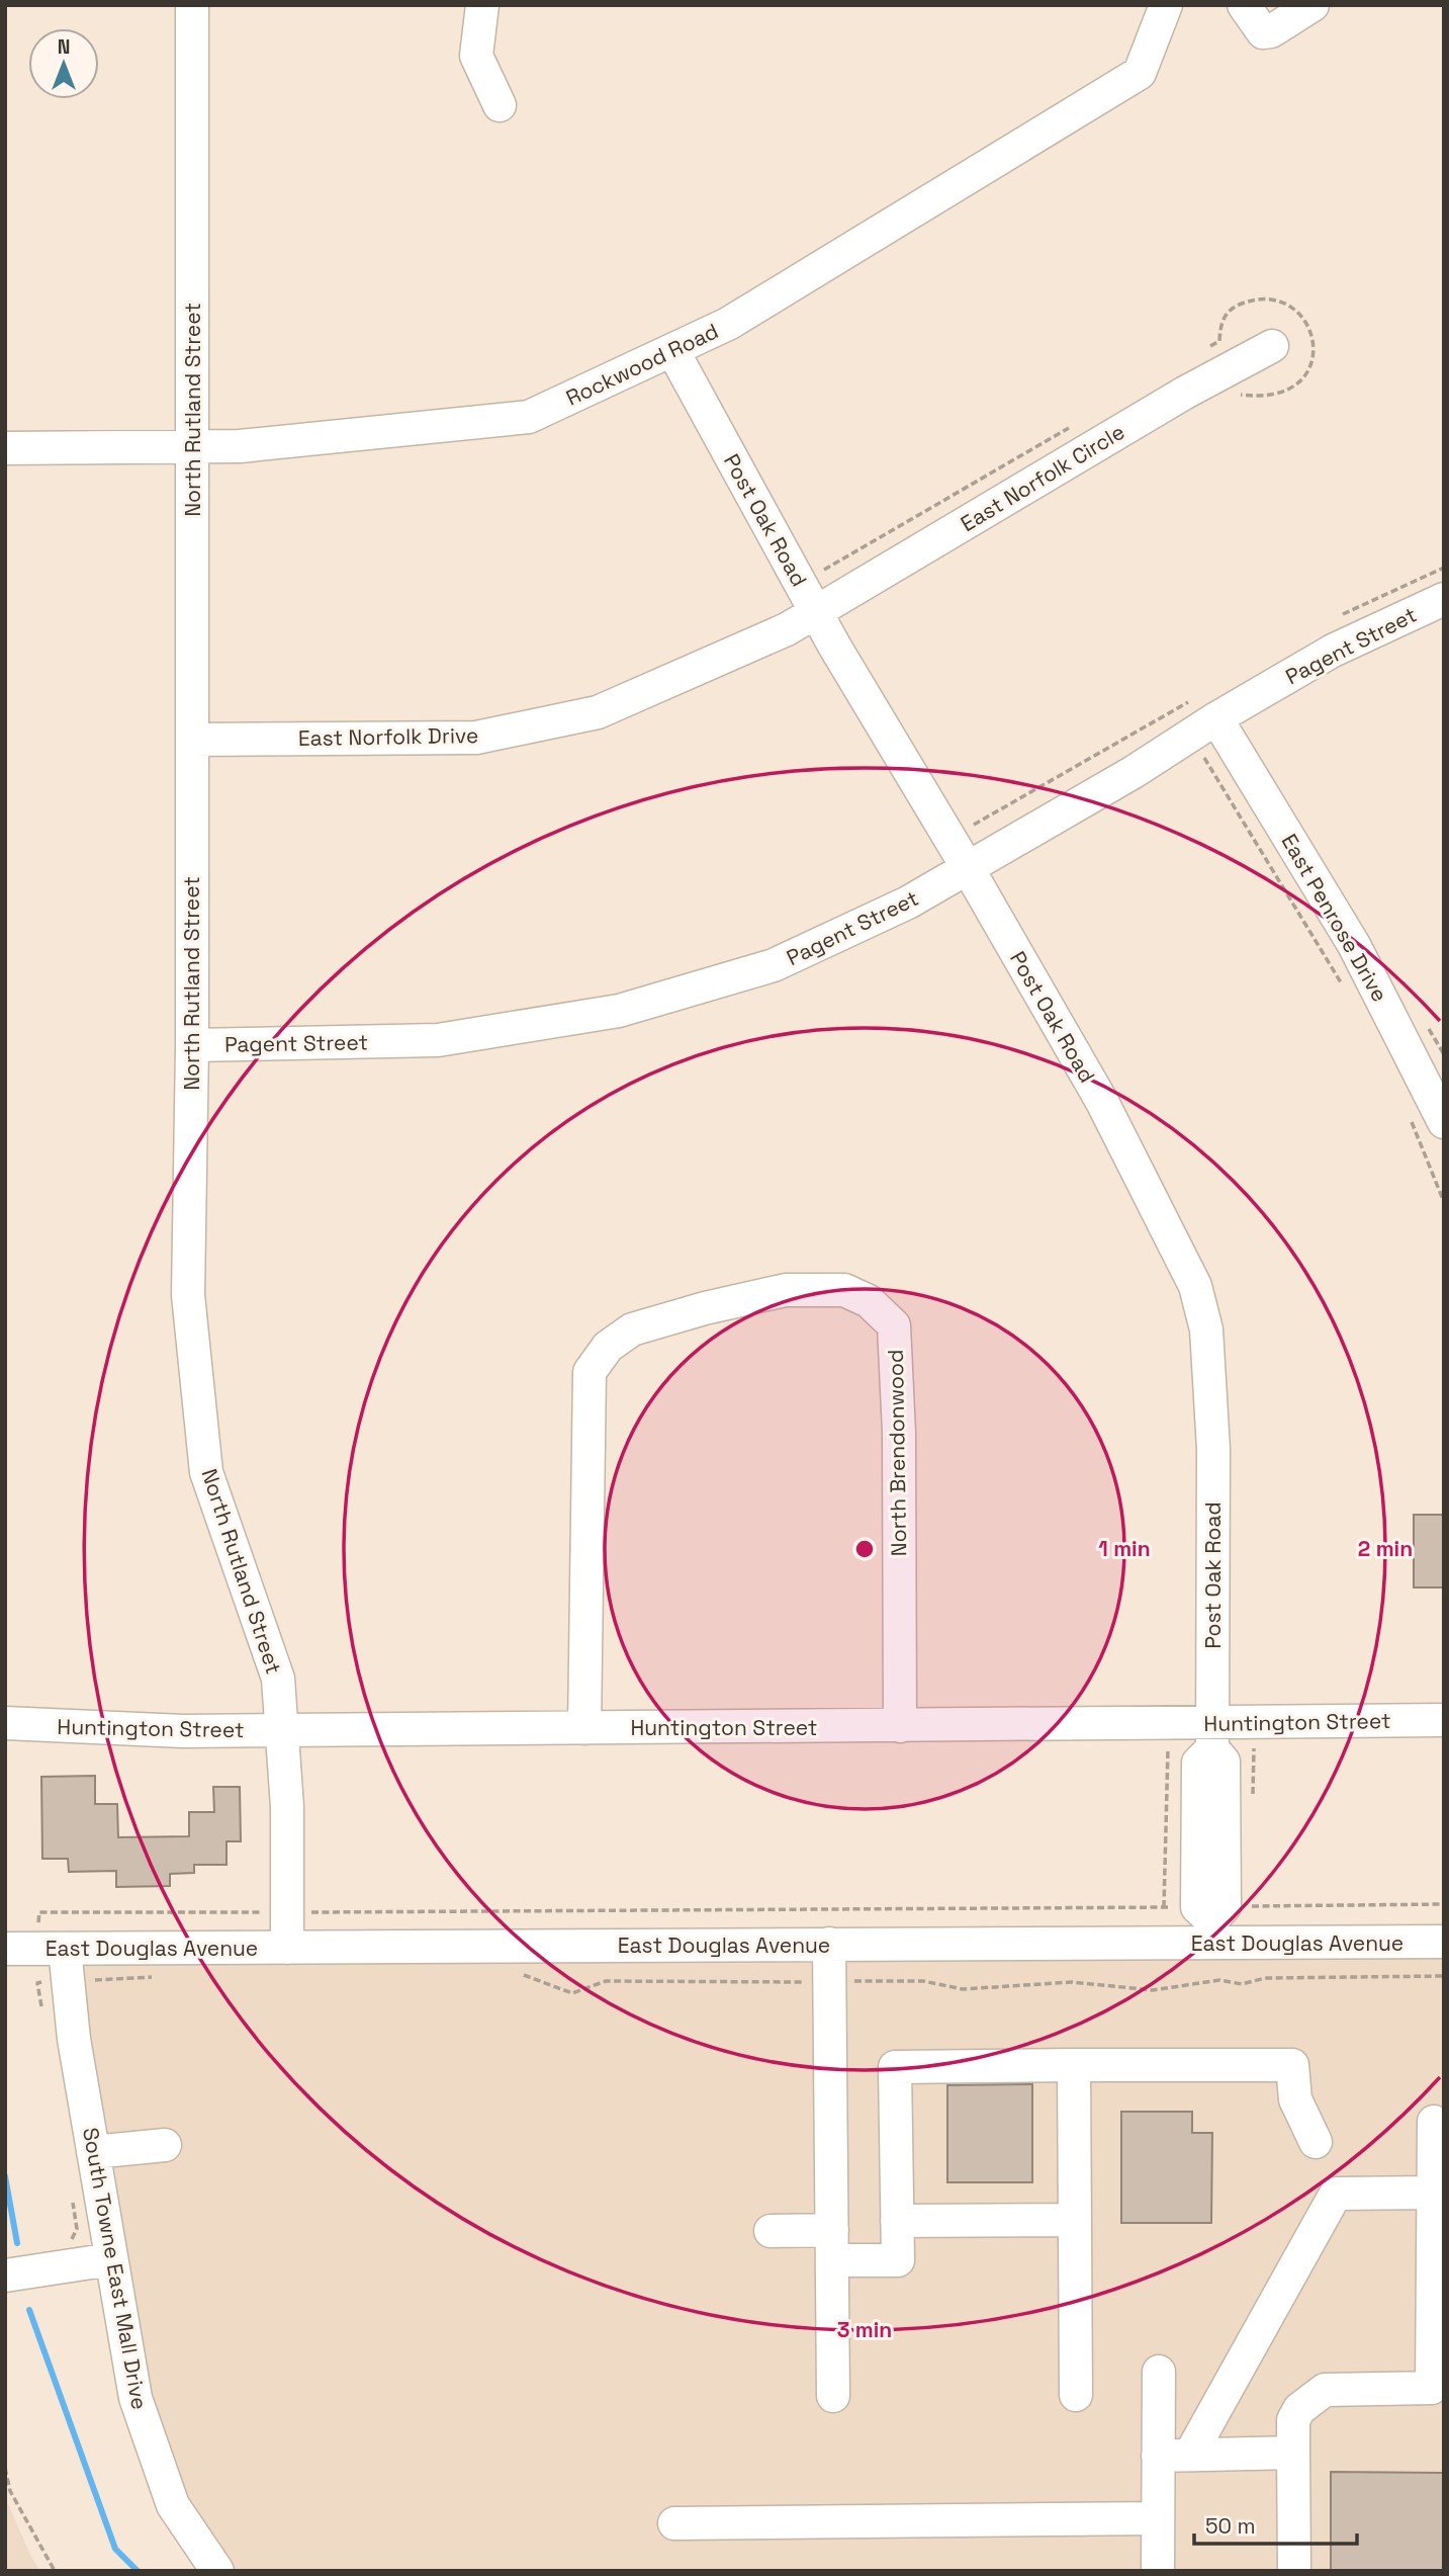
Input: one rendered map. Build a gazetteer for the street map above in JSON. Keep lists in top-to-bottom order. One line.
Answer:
{"streets":{"street":["Rockwood Road","North Rutland Street","East Norfolk Circle","Post Oak Road","Pagent Street","East Norfolk Drive","East Penrose Drive","North Brendonwood","Huntington Street","East Douglas Avenue","South Towne East Mall Drive"]},"crossings":[["Rockwood Road","North Rutland Street"],["Rockwood Road","Post Oak Road"],["North Rutland Street","Pagent Street"],["North Rutland Street","East Norfolk Drive"],["North Rutland Street","Huntington Street"],["North Rutland Street","East Douglas Avenue"],["East Norfolk Circle","Post Oak Road"],["East Norfolk Circle","East Norfolk Drive"],["Post Oak Road","Pagent Street"],["Post Oak Road","East Norfolk Drive"],["Post Oak Road","Huntington Street"],["Post Oak Road","East Douglas Avenue"],["Pagent Street","East Penrose Drive"],["North Brendonwood","Huntington Street"],["East Douglas Avenue","South Towne East Mall Drive"]],"scale_bar":"50 m","north":"top","rings":["1 min","2 min","3 min"]}
